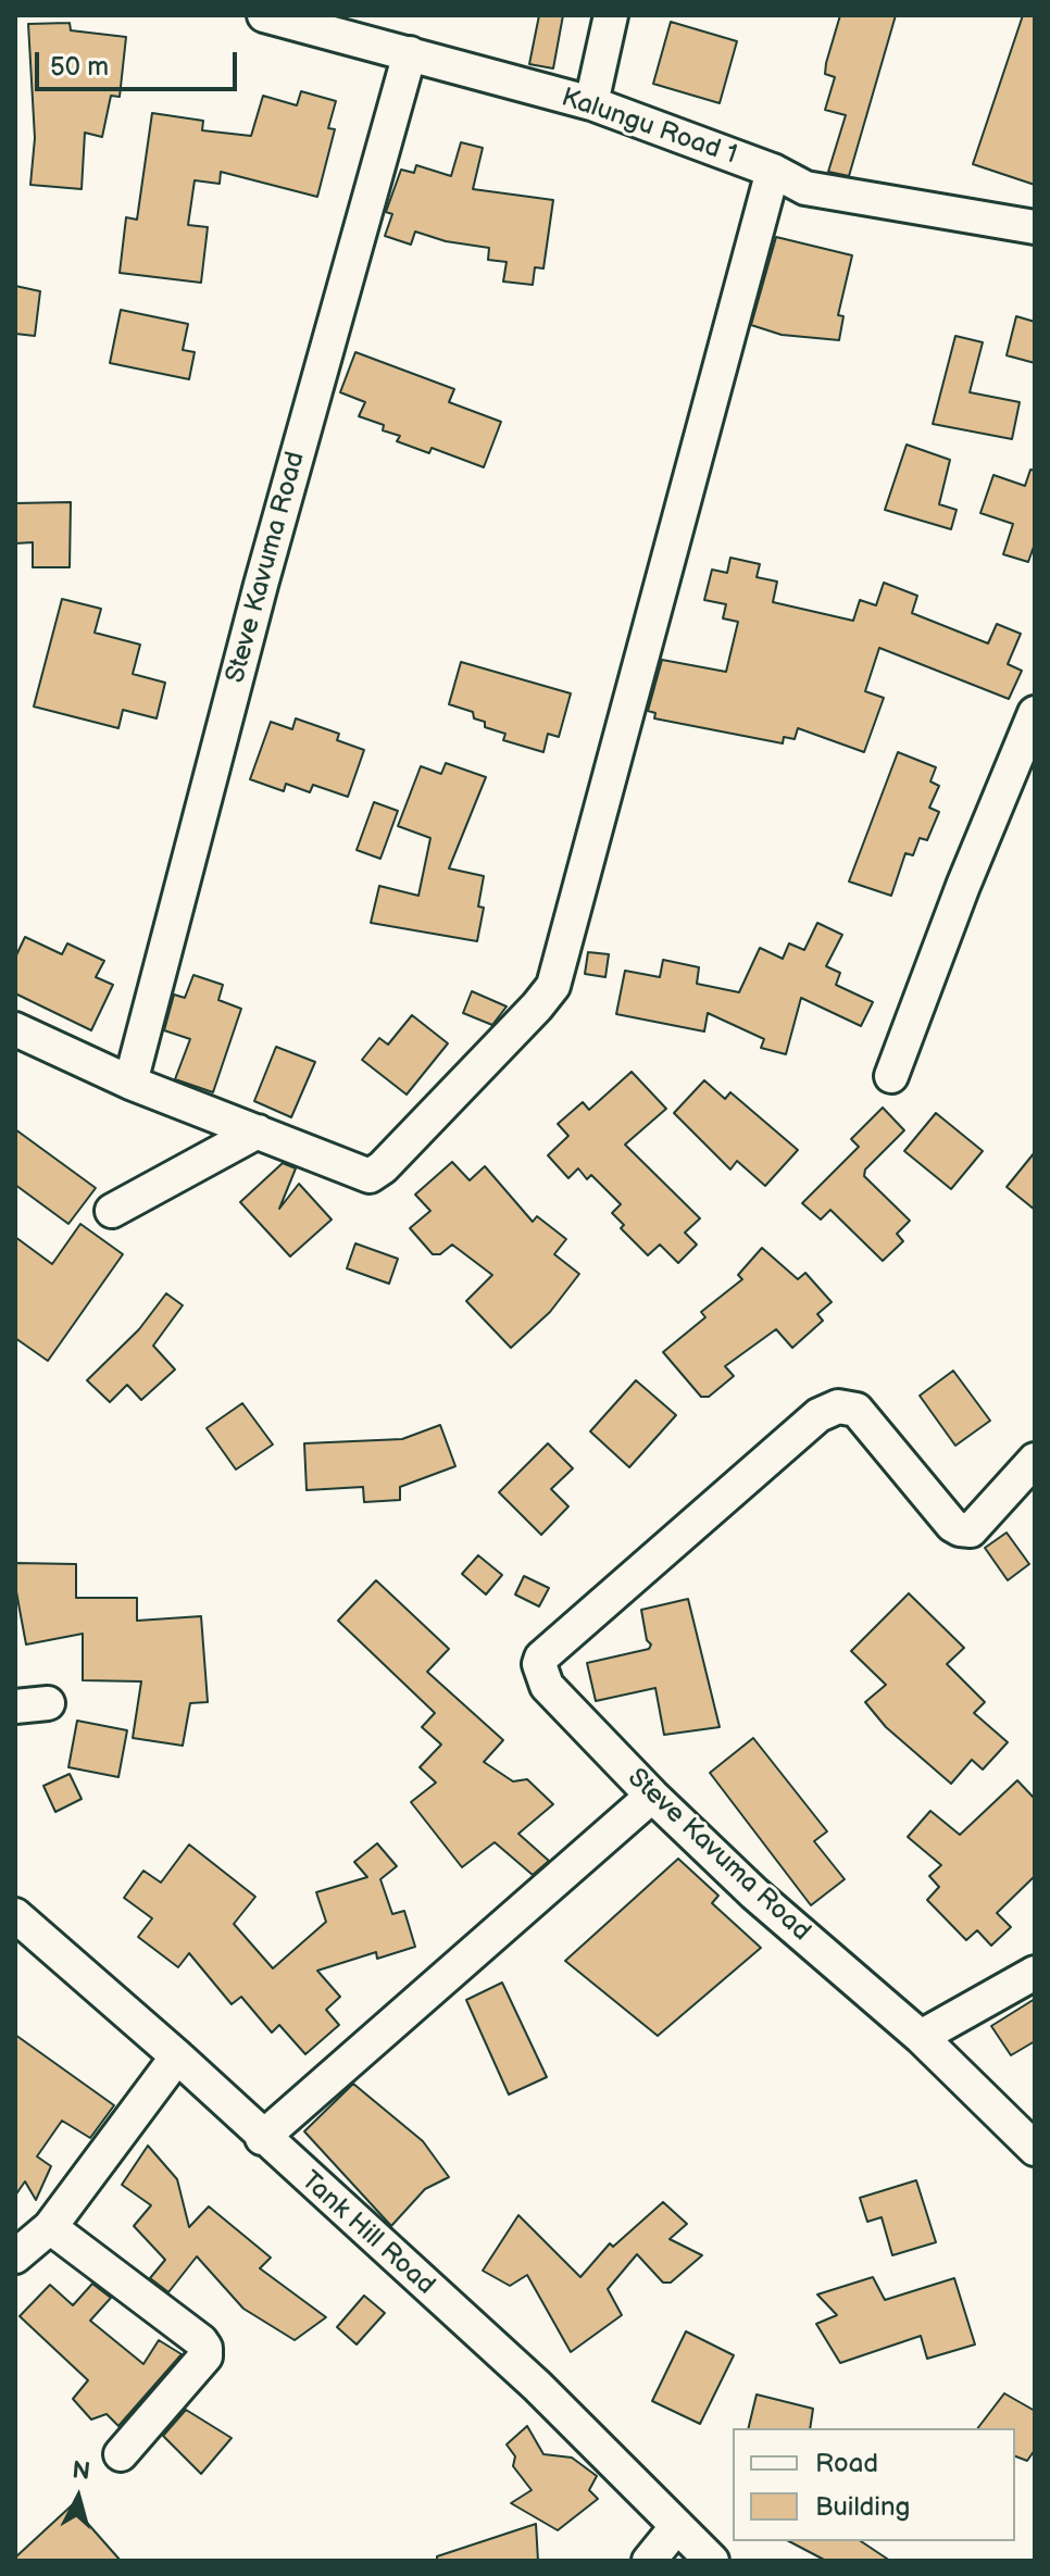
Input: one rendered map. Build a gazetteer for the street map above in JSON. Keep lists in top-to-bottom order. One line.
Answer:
{"streets":{"street":["Kalungu Road 1","Steve Kavuma Road","Tank Hill Road"]},"crossings":[["Kalungu Road 1","Steve Kavuma Road"]],"legend":["Road","Building"],"scale_bar":"50 m","north":"top"}
